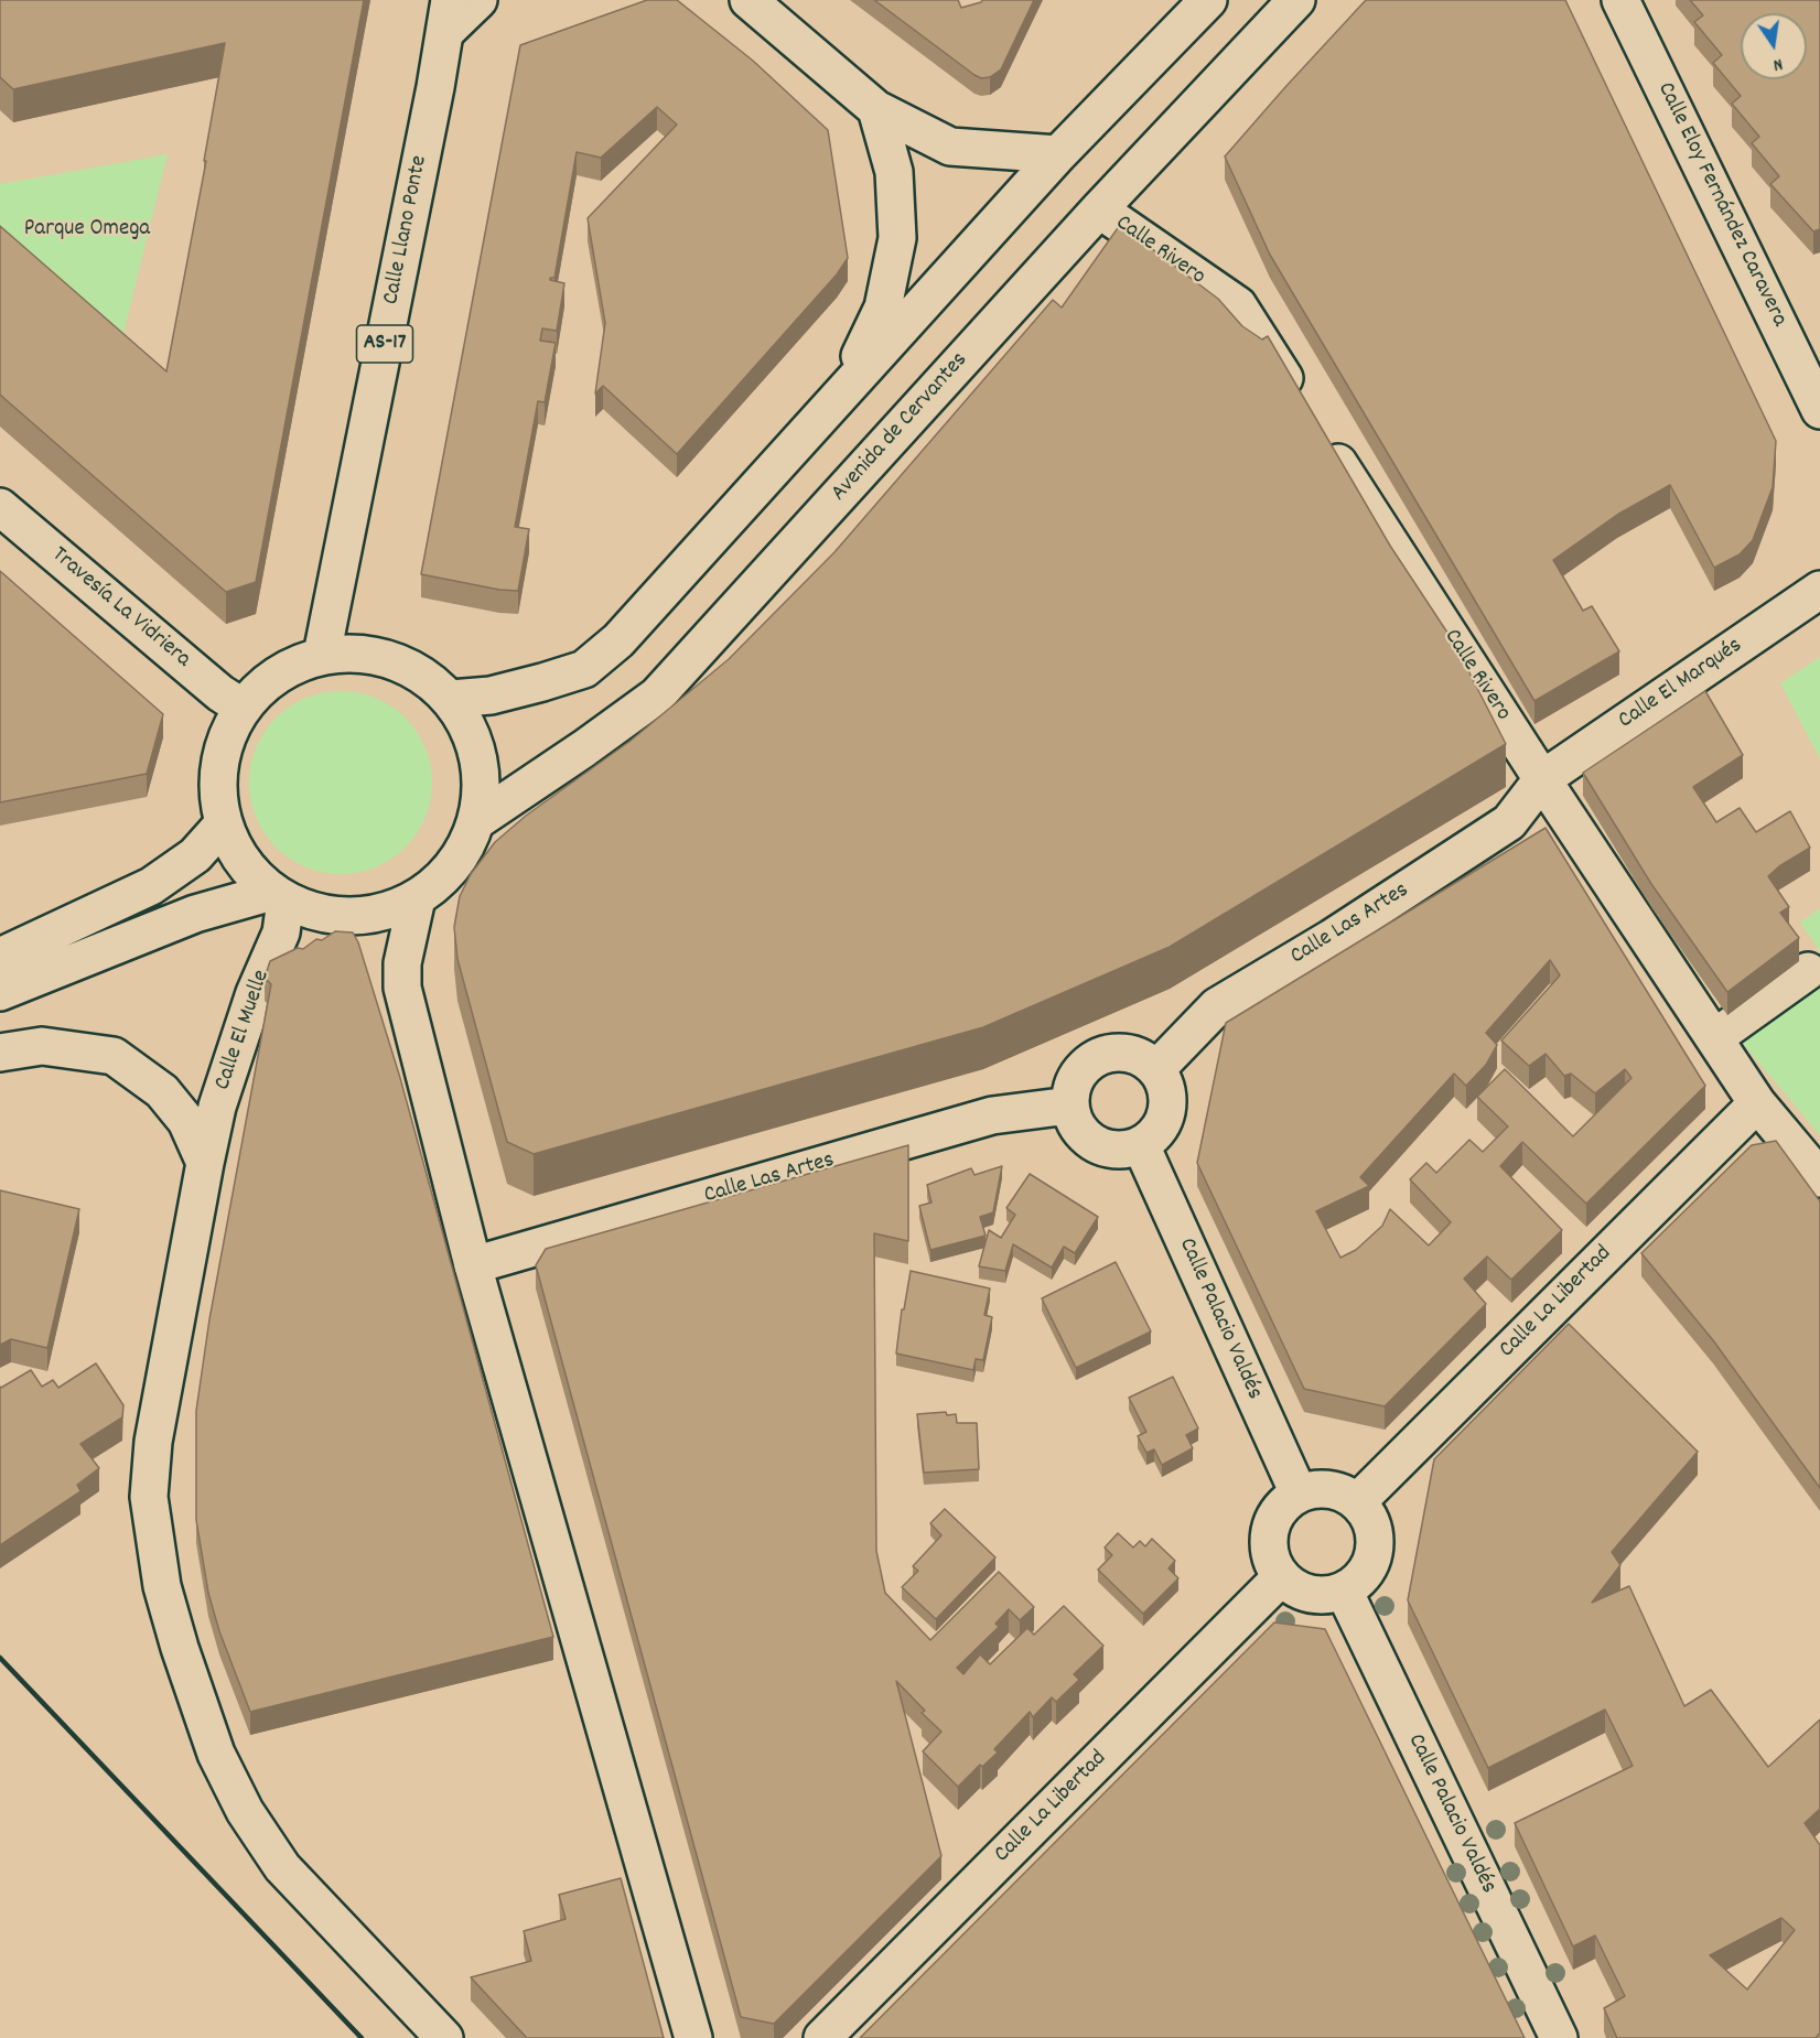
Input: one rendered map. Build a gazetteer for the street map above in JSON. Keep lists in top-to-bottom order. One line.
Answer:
{"streets":{"main road":["Calle Eloy Fernández Caravera","Calle Llano Ponte","Calle Rivero","AS-17","Avenida de Cervantes","Travesía La Vidriera","Calle El Marqués","Calle Las Artes","Calle El Muelle","Calle La Libertad","Calle Palacio Valdés"]},"crossings":[["Calle Rivero","Avenida de Cervantes"],["Calle Rivero","Calle El Marqués"],["Calle Rivero","Calle Las Artes"],["Calle Rivero","Calle La Libertad"],["Calle El Marqués","Calle Las Artes"],["Calle Las Artes","Calle Palacio Valdés"],["Calle La Libertad","Calle Palacio Valdés"]],"parks":["Parque Omega"],"north":"bottom"}
